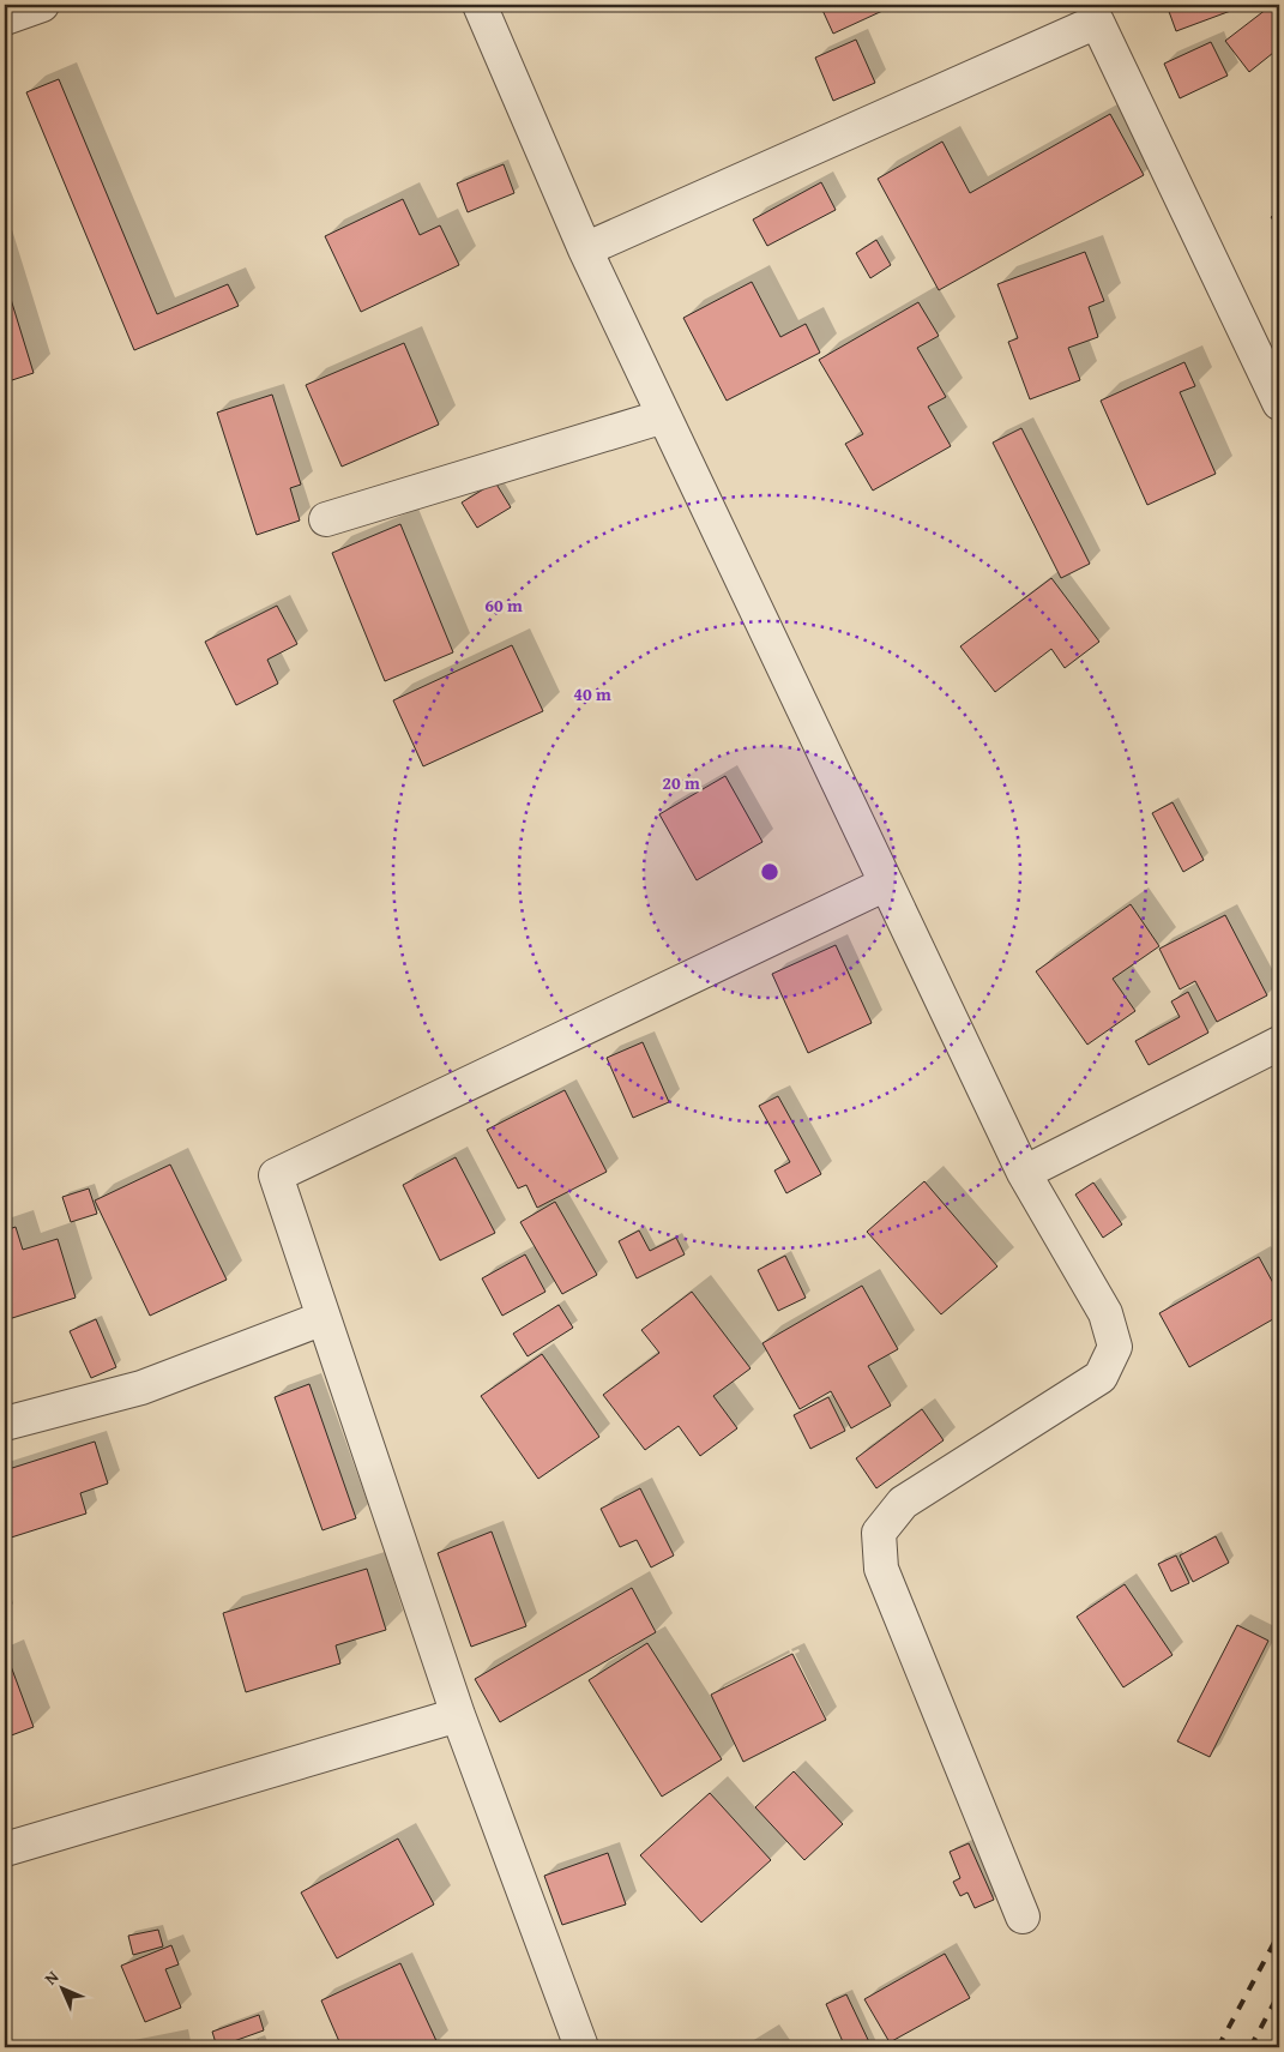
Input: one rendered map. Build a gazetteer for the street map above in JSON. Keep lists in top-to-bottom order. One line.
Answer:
{"north":"top left","rings":["60 m","40 m","20 m"]}
